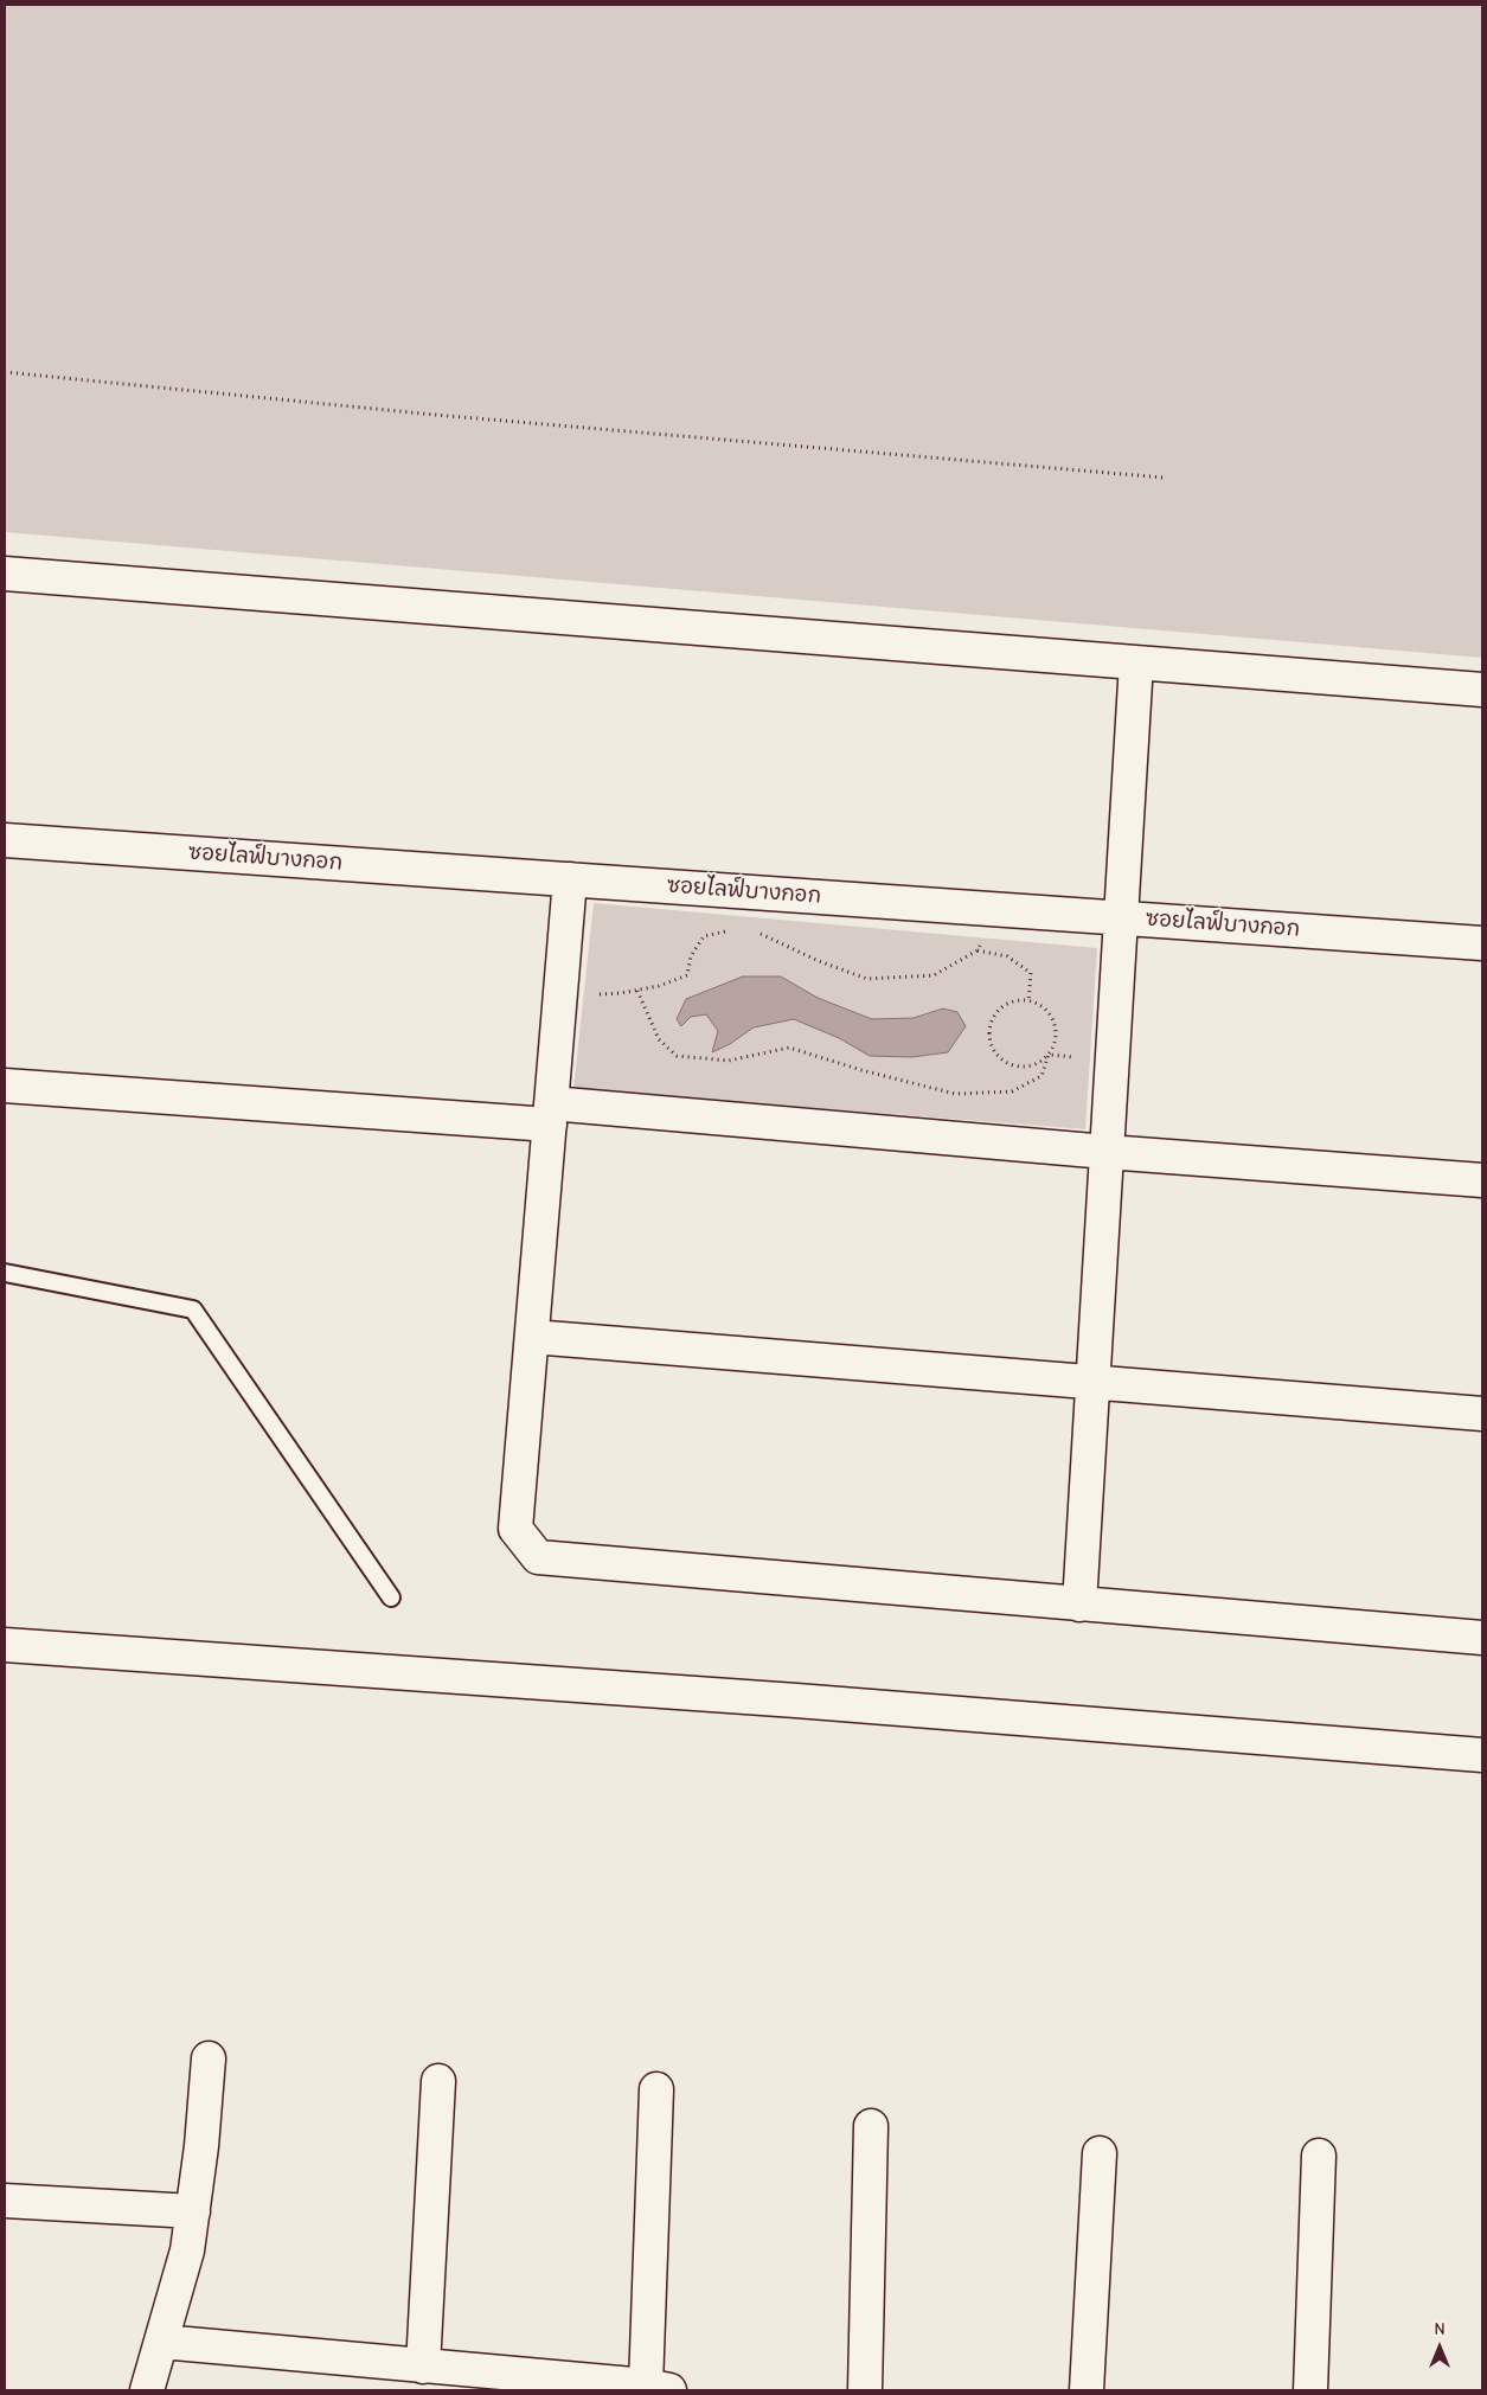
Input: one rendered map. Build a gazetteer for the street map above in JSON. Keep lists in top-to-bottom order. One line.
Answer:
{"streets":{"street":["ซอยไลฟ์บางกอก"]},"north":"top"}
